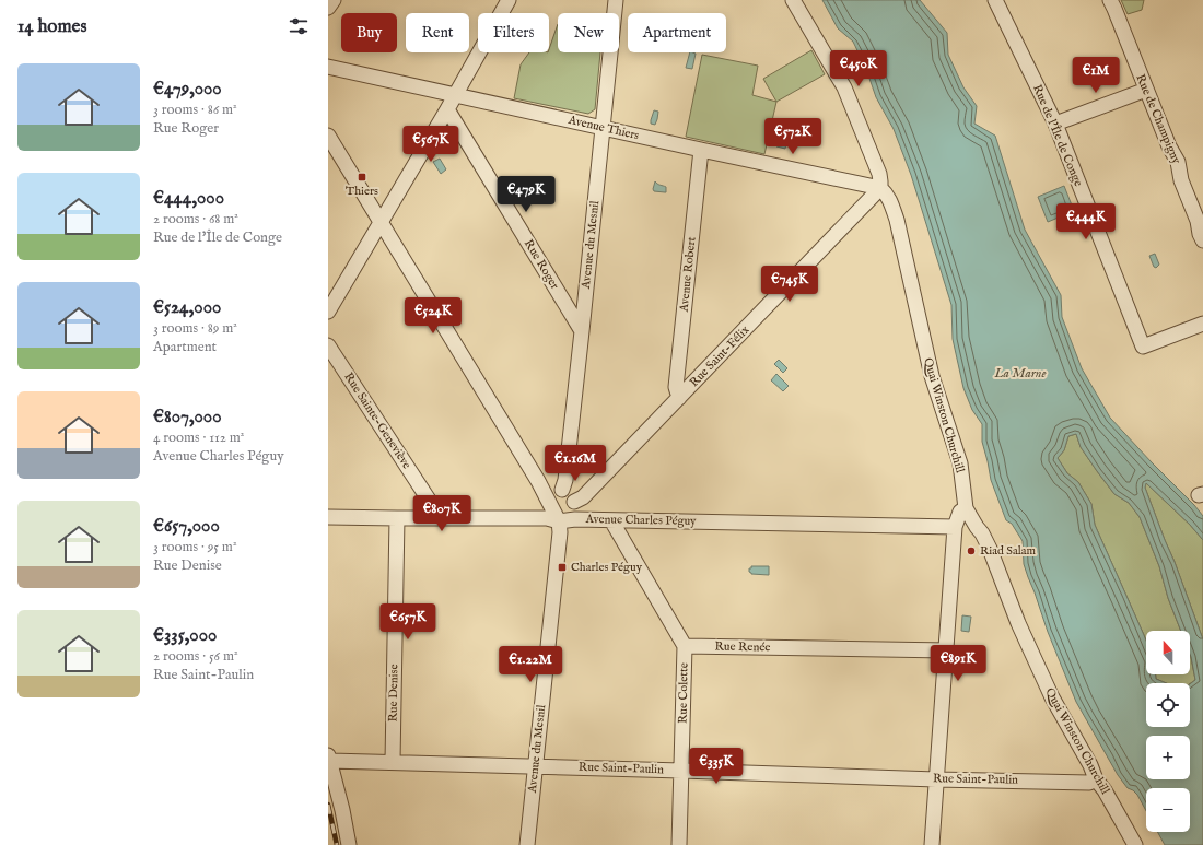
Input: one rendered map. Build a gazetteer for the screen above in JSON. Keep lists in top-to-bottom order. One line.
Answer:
{"streets":{"street":["Rue de Champigny","Avenue Thiers","Rue de l'Île de Conge","Avenue du Mesnil","Rue Roger","Avenue Robert","Rue Saint-Félix","Quai Winston Churchill","Rue Sainte-Geneviève","Avenue Charles Péguy","Rue Renée","Rue Denise","Rue Colette","Rue Saint-Paulin"]},"crossings":[["Avenue Thiers","Avenue du Mesnil"],["Avenue Thiers","Avenue Robert"],["Avenue Thiers","Rue Saint-Félix"],["Avenue Thiers","Quai Winston Churchill"],["Avenue du Mesnil","Rue Roger"],["Avenue du Mesnil","Avenue Charles Péguy"],["Avenue du Mesnil","Rue Saint-Paulin"],["Avenue Robert","Rue Saint-Félix"],["Rue Saint-Félix","Quai Winston Churchill"],["Quai Winston Churchill","Rue Saint-Paulin"],["Rue Sainte-Geneviève","Avenue Charles Péguy"],["Avenue Charles Péguy","Rue Denise"],["Rue Renée","Rue Colette"],["Rue Denise","Rue Saint-Paulin"],["Rue Colette","Rue Saint-Paulin"]],"water":["La Marne"],"places":{"transit":["Thiers","Charles Péguy"],"other":["Riad Salam"]},"north":"top","page":{"heading":"14 homes","chip":["Buy","Rent","Filters","New","Apartment"],"price":["€450K","€1M","€572K","€567K","€479K","€444K","€745K","€524K","€1.16M","€807K","€657K","€891K","€1.22M","€335K"],"list":[{"name":"€479,000","note":"3 rooms · 86 m² · Rue Roger"},{"name":"€444,000","note":"2 rooms · 68 m² · Rue de l'Île de Conge"},{"name":"€524,000","note":"3 rooms · 89 m² · Apartment"},{"name":"€807,000","note":"4 rooms · 112 m² · Avenue Charles Péguy"},{"name":"€657,000","note":"3 rooms · 95 m² · Rue Denise"},{"name":"€335,000","note":"2 rooms · 56 m² · Rue Saint-Paulin"}],"map_buttons":["+","−"]}}
